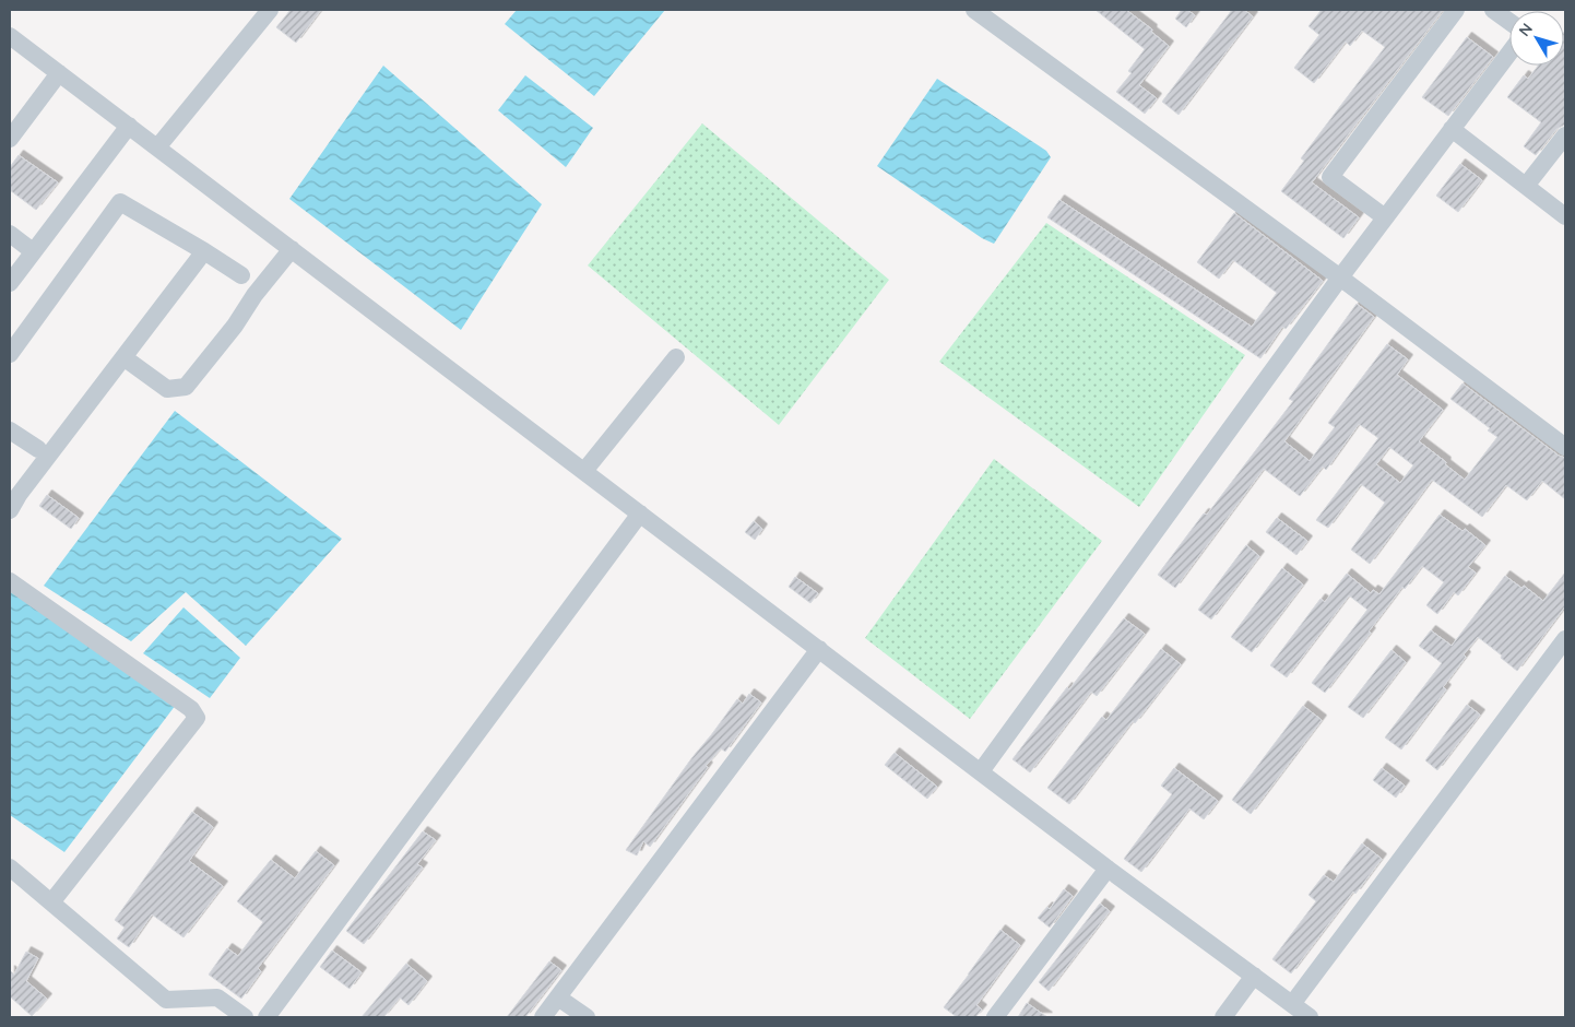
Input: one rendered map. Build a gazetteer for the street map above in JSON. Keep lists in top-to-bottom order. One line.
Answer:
{"north":"top left"}
